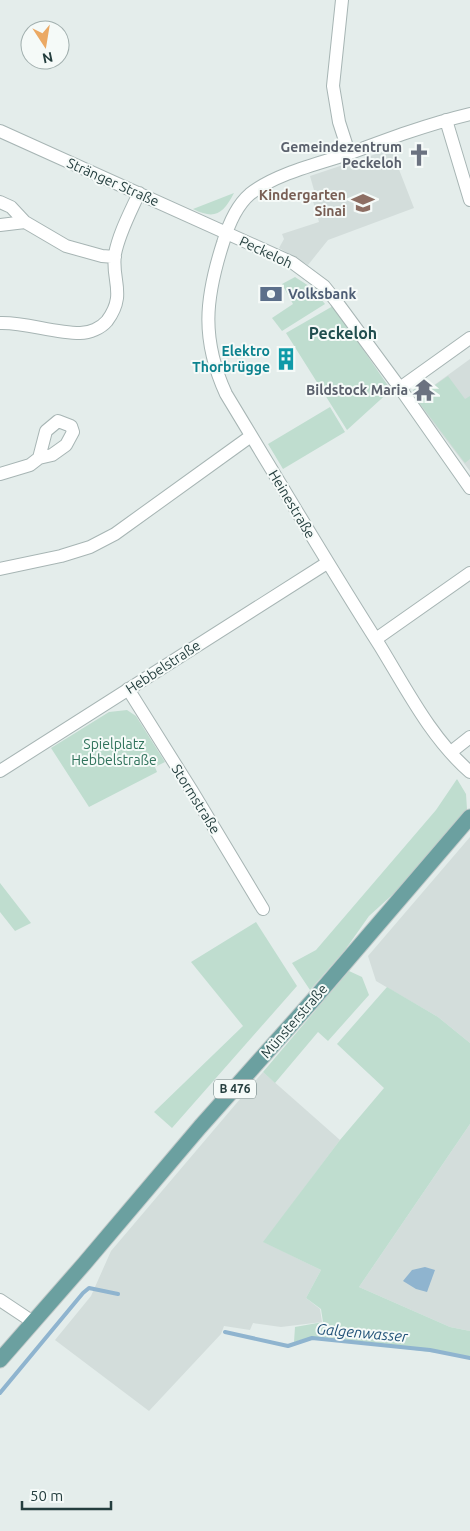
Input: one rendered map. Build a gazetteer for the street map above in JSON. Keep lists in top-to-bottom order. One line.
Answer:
{"streets":{"main road":["Münsterstraße","B 476"],"street":["Stränger Straße","Peckeloh","Heinestraße","Hebbelstraße","Stormstraße"]},"crossings":[["Stränger Straße","Peckeloh"],["Stränger Straße","Heinestraße"],["Peckeloh","Heinestraße"],["Heinestraße","Hebbelstraße"],["Hebbelstraße","Stormstraße"]],"districts":["Peckeloh"],"water":["Galgenwasser"],"parks":["Spielplatz Hebbelstraße"],"places":{"church":["Gemeindezentrum Peckeloh"],"school or university":["Kindergarten Sinai"],"bank":["Volksbank"],"building":["Elektro Thorbrügge"],"temple":["Bildstock Maria"]},"scale_bar":"50 m","north":"bottom"}
